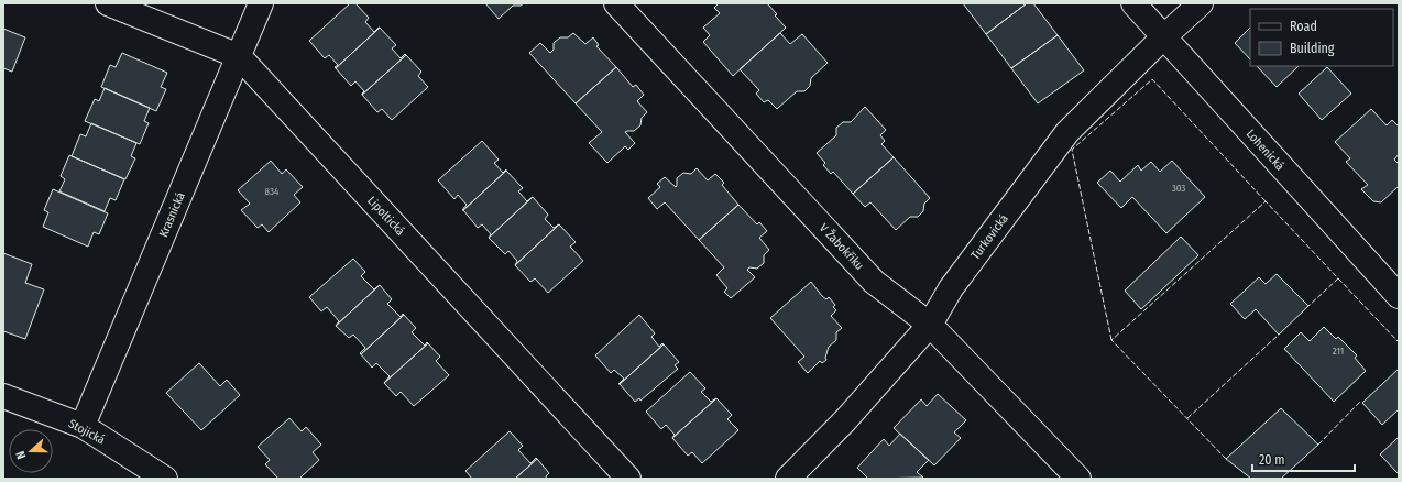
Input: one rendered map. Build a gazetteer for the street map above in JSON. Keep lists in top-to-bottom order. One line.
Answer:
{"streets":{"street":["Lohenická","Krasnická","Lipoltická","Turkovická","V Žabokřiku","Stojická"]},"crossings":[["Lohenická","Turkovická"],["Krasnická","Lipoltická"],["Krasnická","Stojická"],["Turkovická","V Žabokřiku"]],"house_numbers":["303","834","211"],"legend":["Road","Building"],"scale_bar":"20 m","north":"left"}
